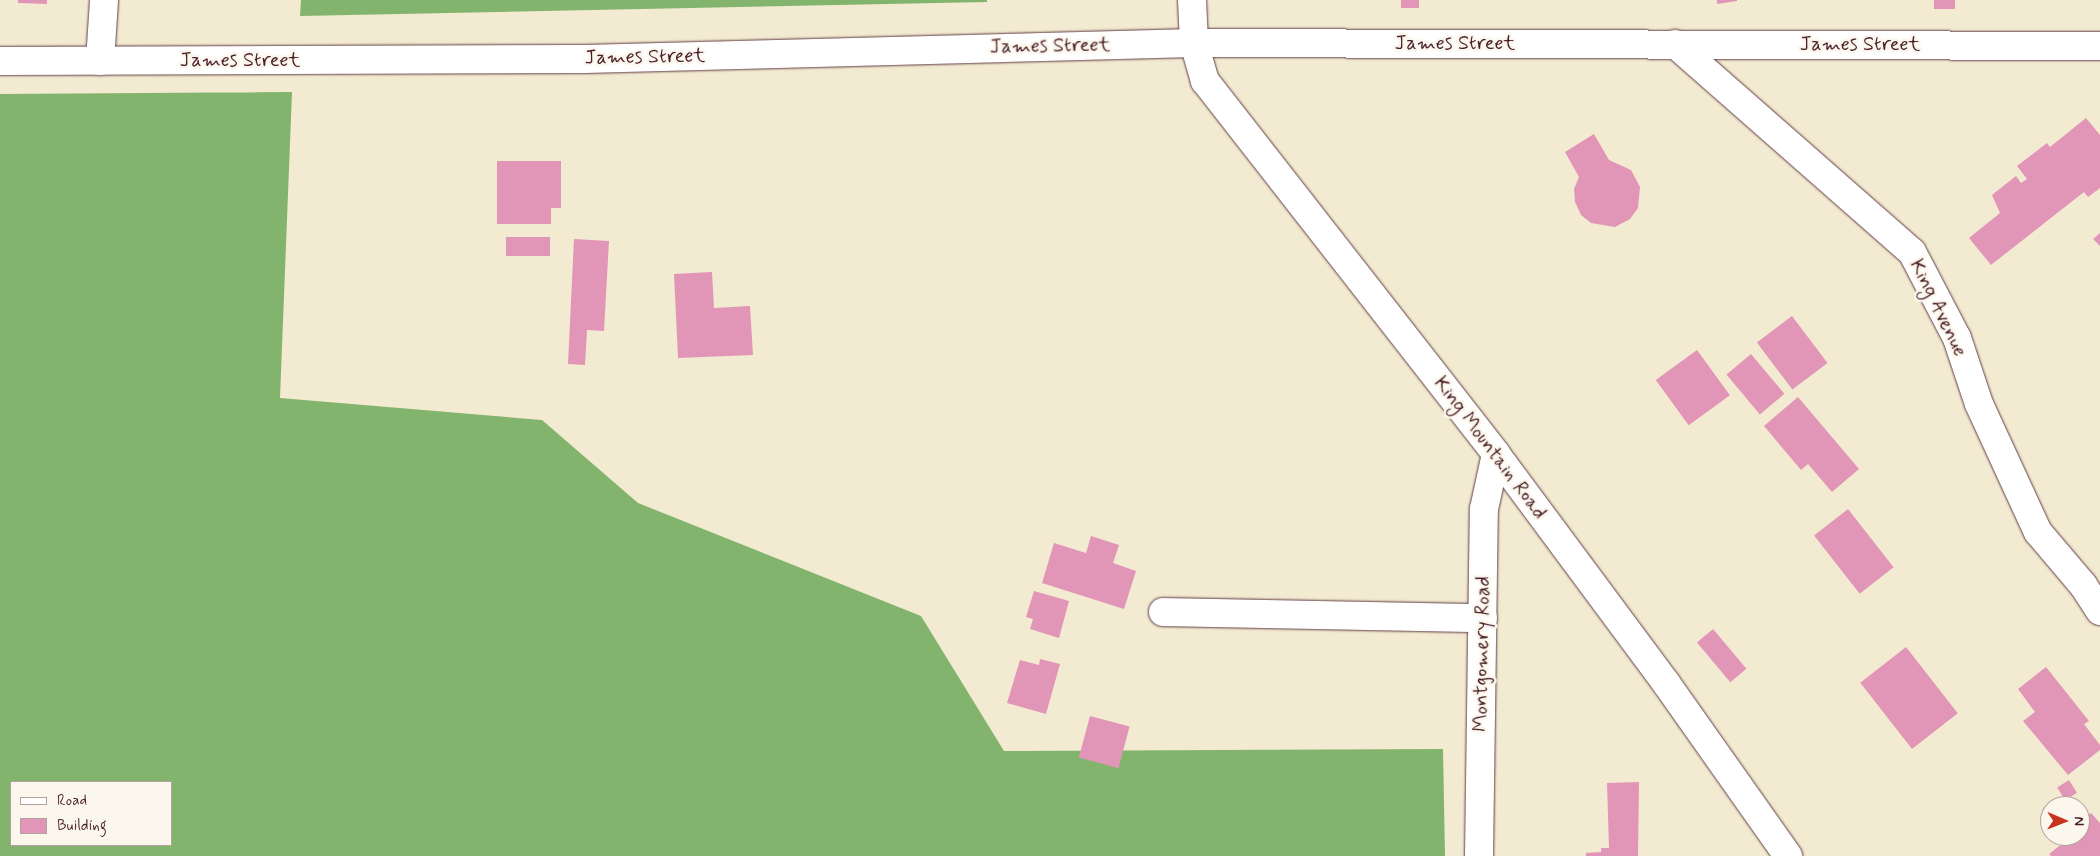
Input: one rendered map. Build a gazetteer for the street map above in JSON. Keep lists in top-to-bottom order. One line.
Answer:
{"streets":{"street":["James Street","King Avenue","King Mountain Road","Montgomery Road"]},"crossings":[["James Street","King Avenue"],["James Street","King Mountain Road"],["King Mountain Road","Montgomery Road"]],"legend":["Road","Building"],"north":"right"}
